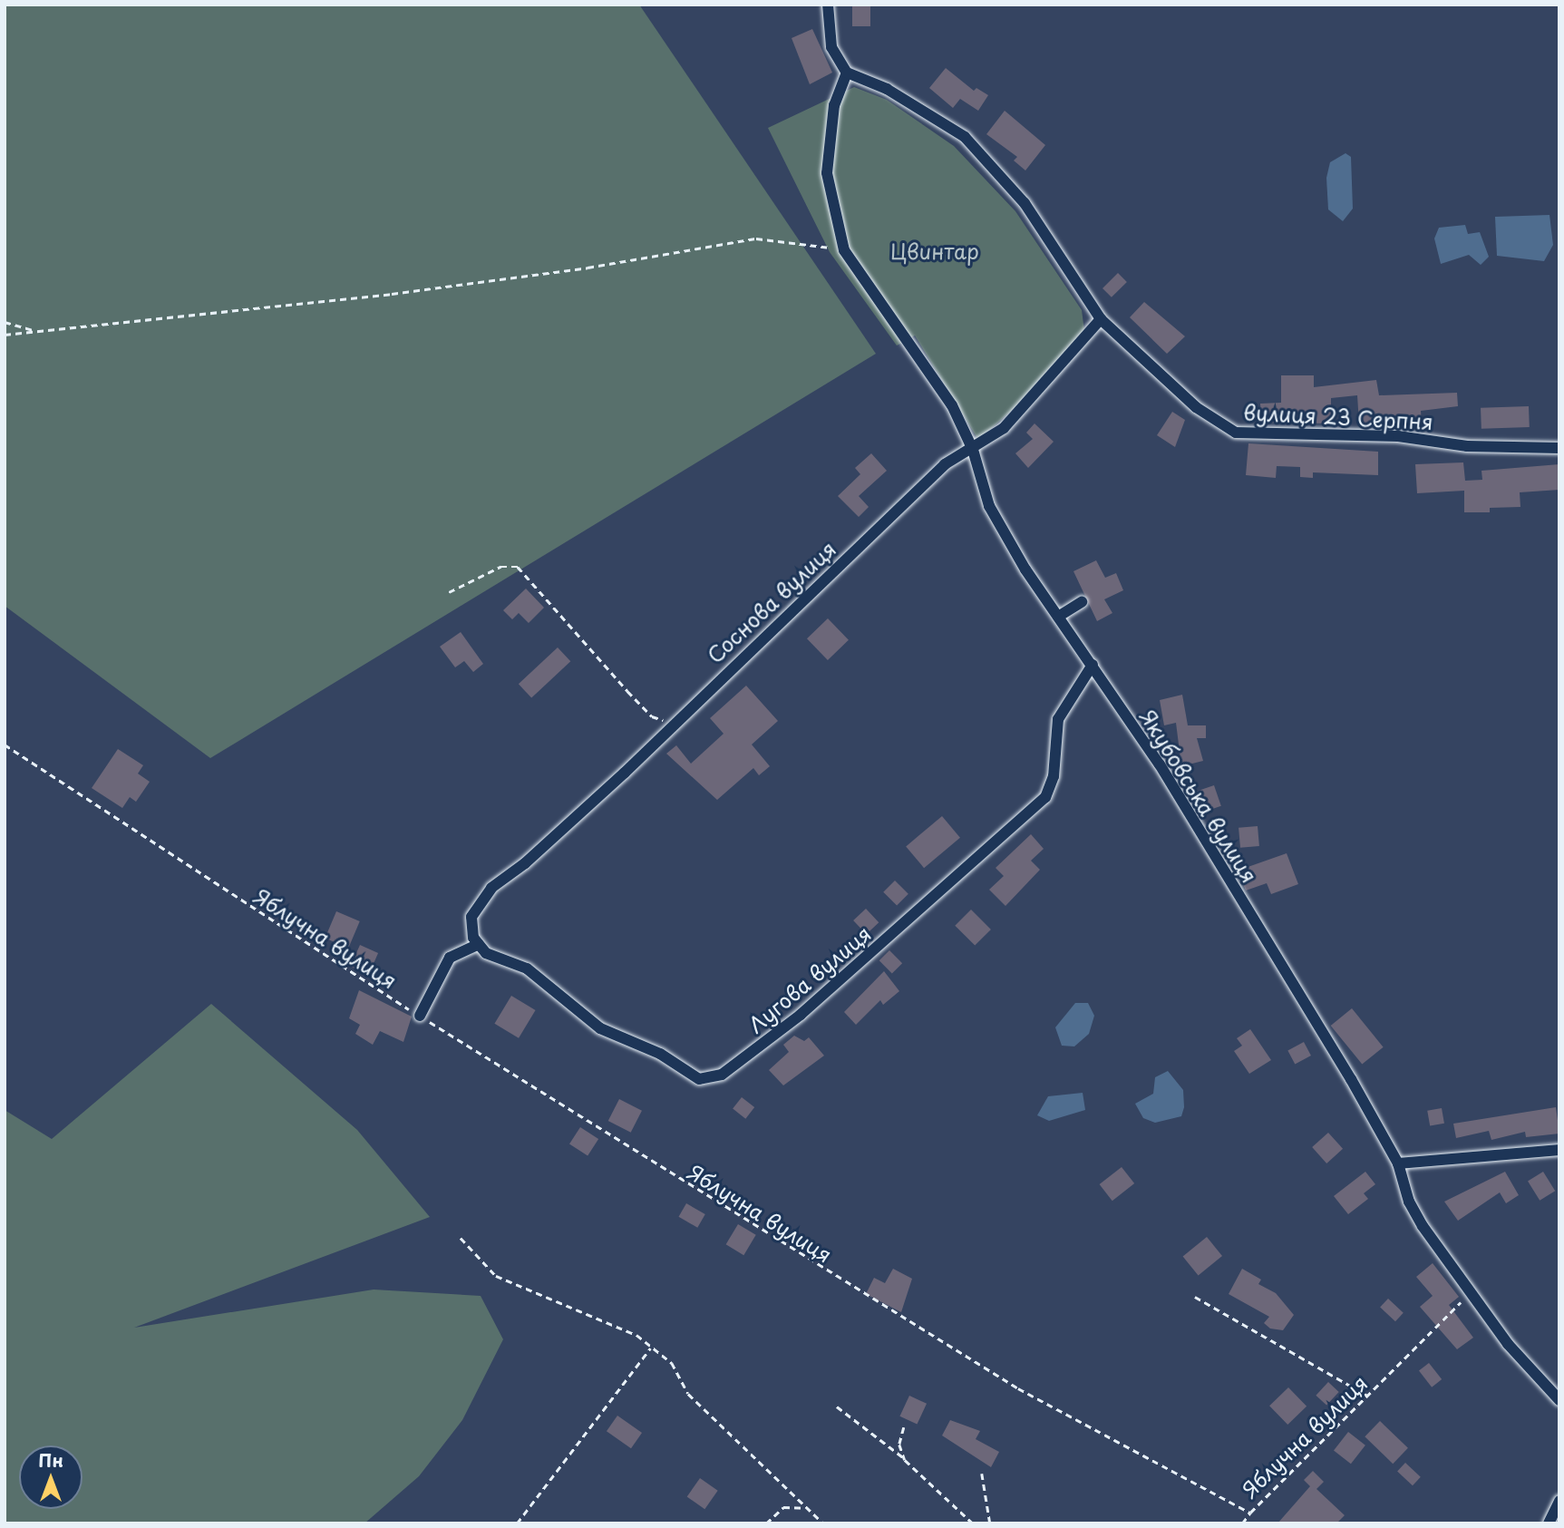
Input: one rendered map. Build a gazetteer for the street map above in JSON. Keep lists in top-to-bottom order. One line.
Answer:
{"streets":{"street":["вулиця 23 Серпня","Соснова вулиця","Якубовська вулиця","Лугова вулиця"],"path":["Яблучна вулиця"]},"crossings":[["вулиця 23 Серпня","Соснова вулиця"],["Соснова вулиця","Якубовська вулиця"],["Соснова вулиця","Лугова вулиця"],["Якубовська вулиця","Яблучна вулиця"],["Якубовська вулиця","Лугова вулиця"]],"parks":["Цвинтар"],"north":"top"}
